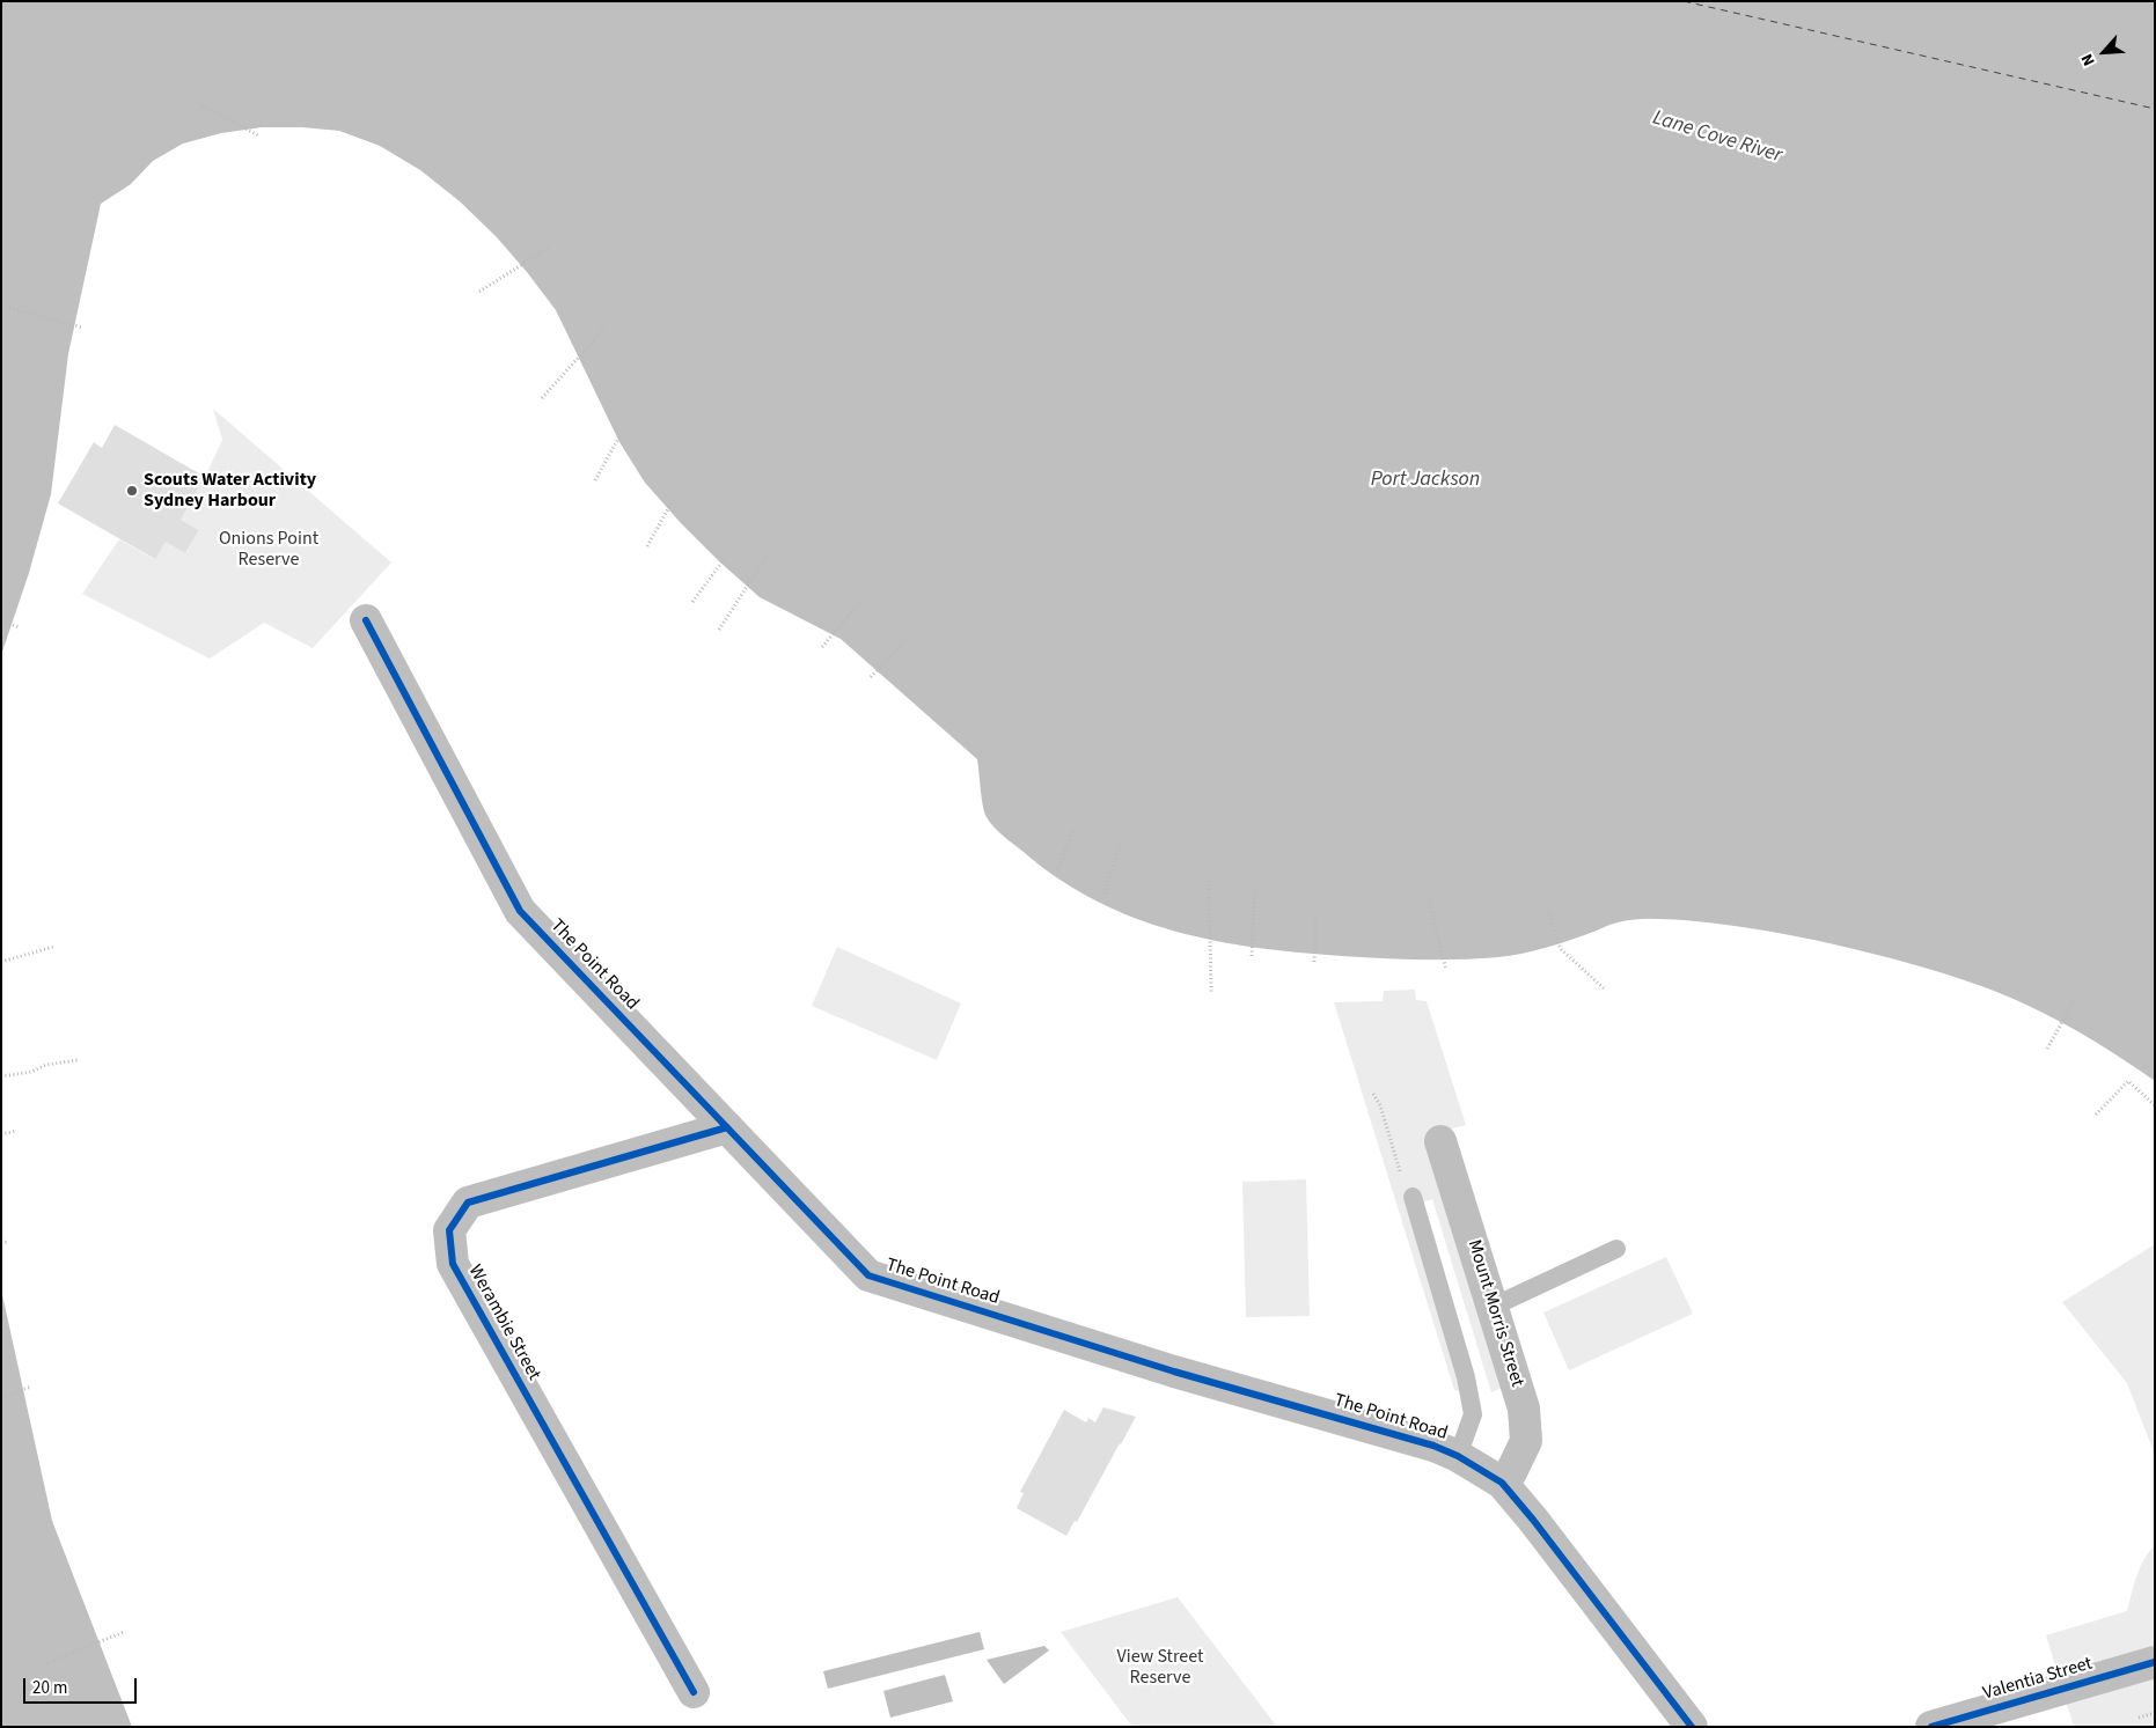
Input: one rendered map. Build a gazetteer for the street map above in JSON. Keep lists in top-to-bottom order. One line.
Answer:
{"streets":{"street":["The Point Road","Mount Morris Street","Werambie Street","Valentia Street"]},"crossings":[["The Point Road","Mount Morris Street"],["The Point Road","Werambie Street"]],"water":["Lane Cove River","Port Jackson"],"parks":["Onions Point Reserve","View Street Reserve"],"places":["Scouts Water Activity Sydney Harbour"],"scale_bar":"20 m","north":"bottom left"}
